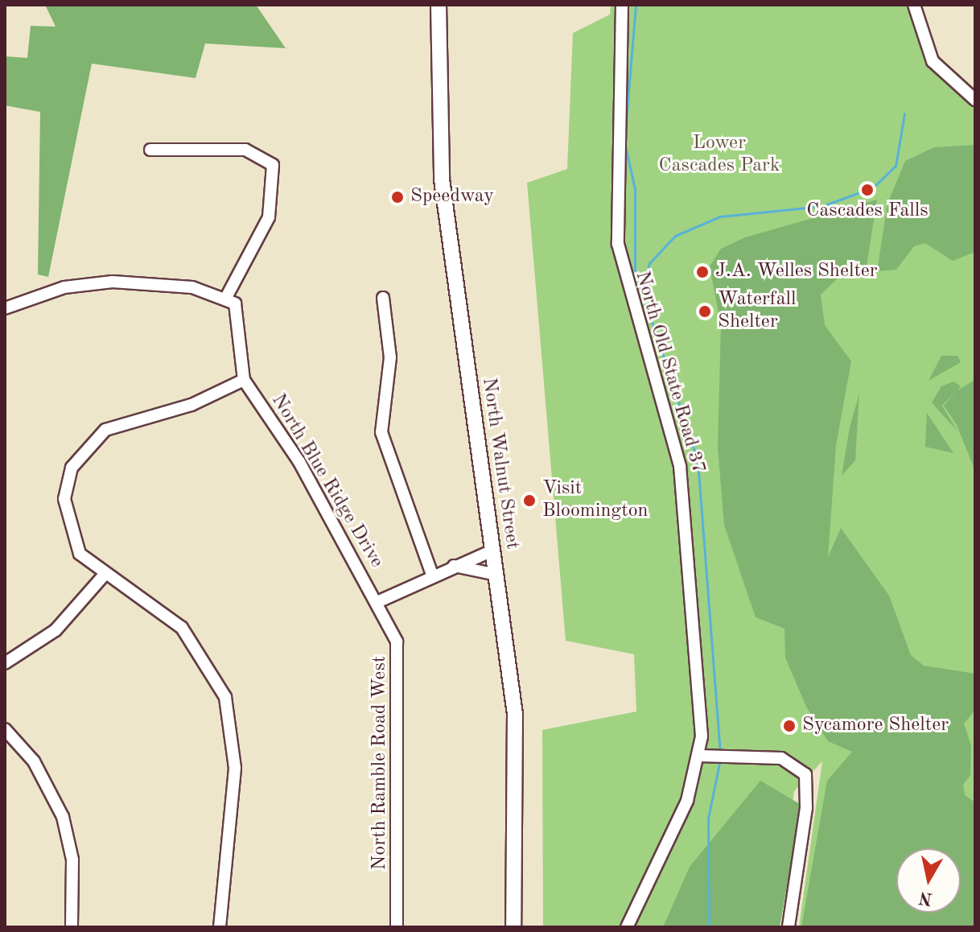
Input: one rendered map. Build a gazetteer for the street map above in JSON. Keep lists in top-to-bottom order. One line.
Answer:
{"streets":{"main road":["North Walnut Street"],"street":["North Old State Road 37","North Blue Ridge Drive","North Ramble Road West"]},"crossings":[["North Blue Ridge Drive","North Ramble Road West"]],"parks":["Lower Cascades Park"],"places":["Cascades Falls","Speedway","J.A. Welles Shelter","Waterfall Shelter","Visit Bloomington","Sycamore Shelter"],"north":"bottom"}
